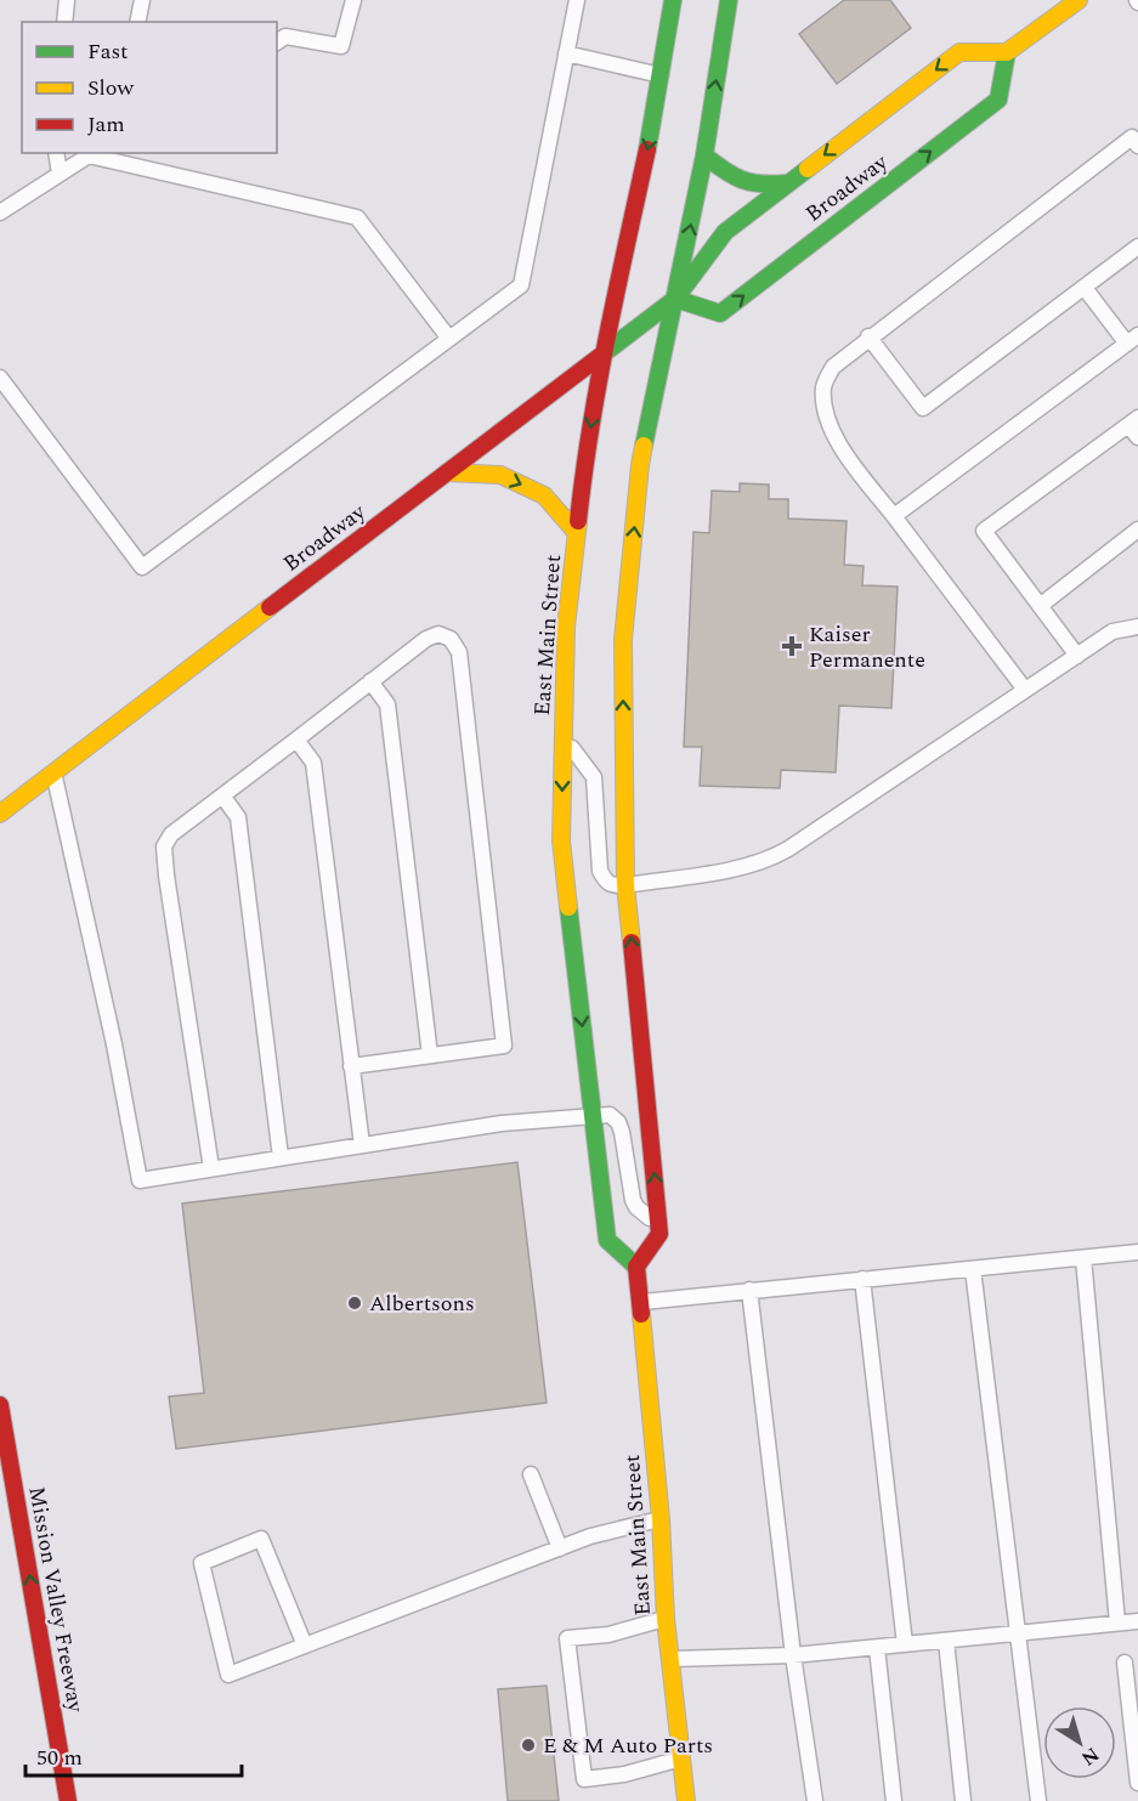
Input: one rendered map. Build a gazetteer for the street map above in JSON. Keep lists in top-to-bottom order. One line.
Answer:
{"streets":{"main road":["Broadway","East Main Street","Mission Valley Freeway"]},"crossings":[["Broadway","East Main Street"]],"one_way":["Mission Valley Freeway"],"places":{"health":["Kaiser Permanente"],"other":["Albertsons","E & M Auto Parts"]},"legend":["Fast","Slow","Jam"],"scale_bar":"50 m","north":"bottom right"}
